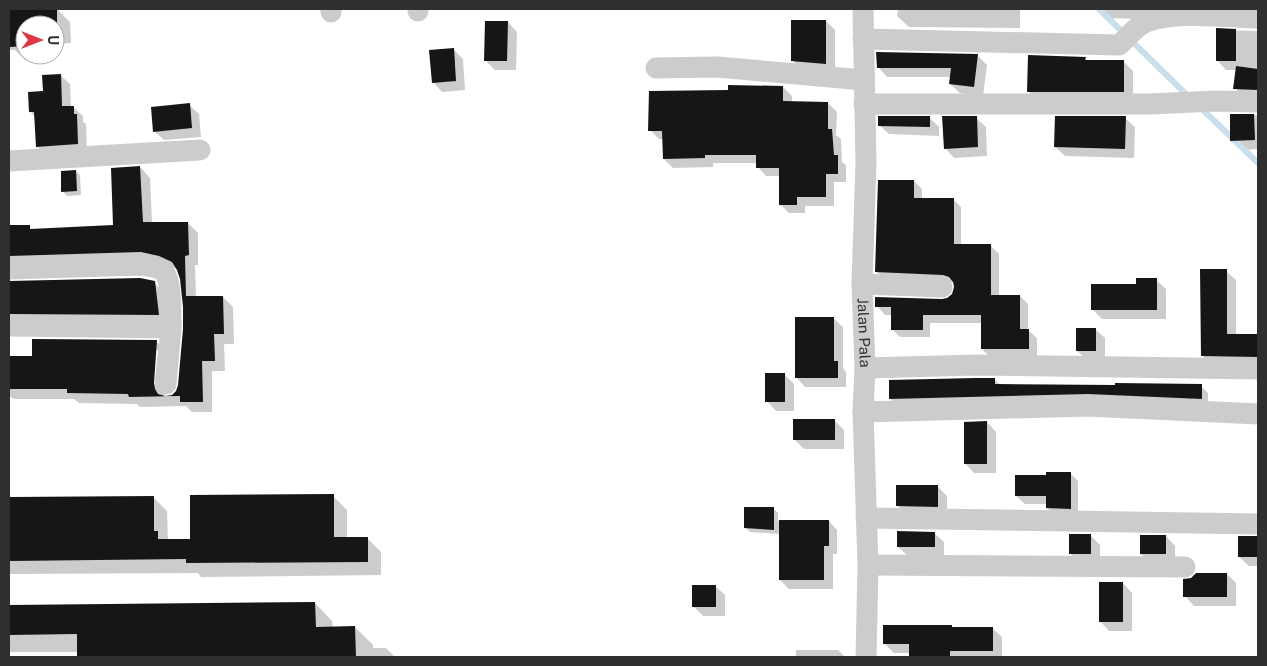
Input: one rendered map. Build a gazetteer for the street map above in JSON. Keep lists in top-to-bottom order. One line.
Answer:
{"streets":{"street":["Jalan Pala"]},"north":"right"}
